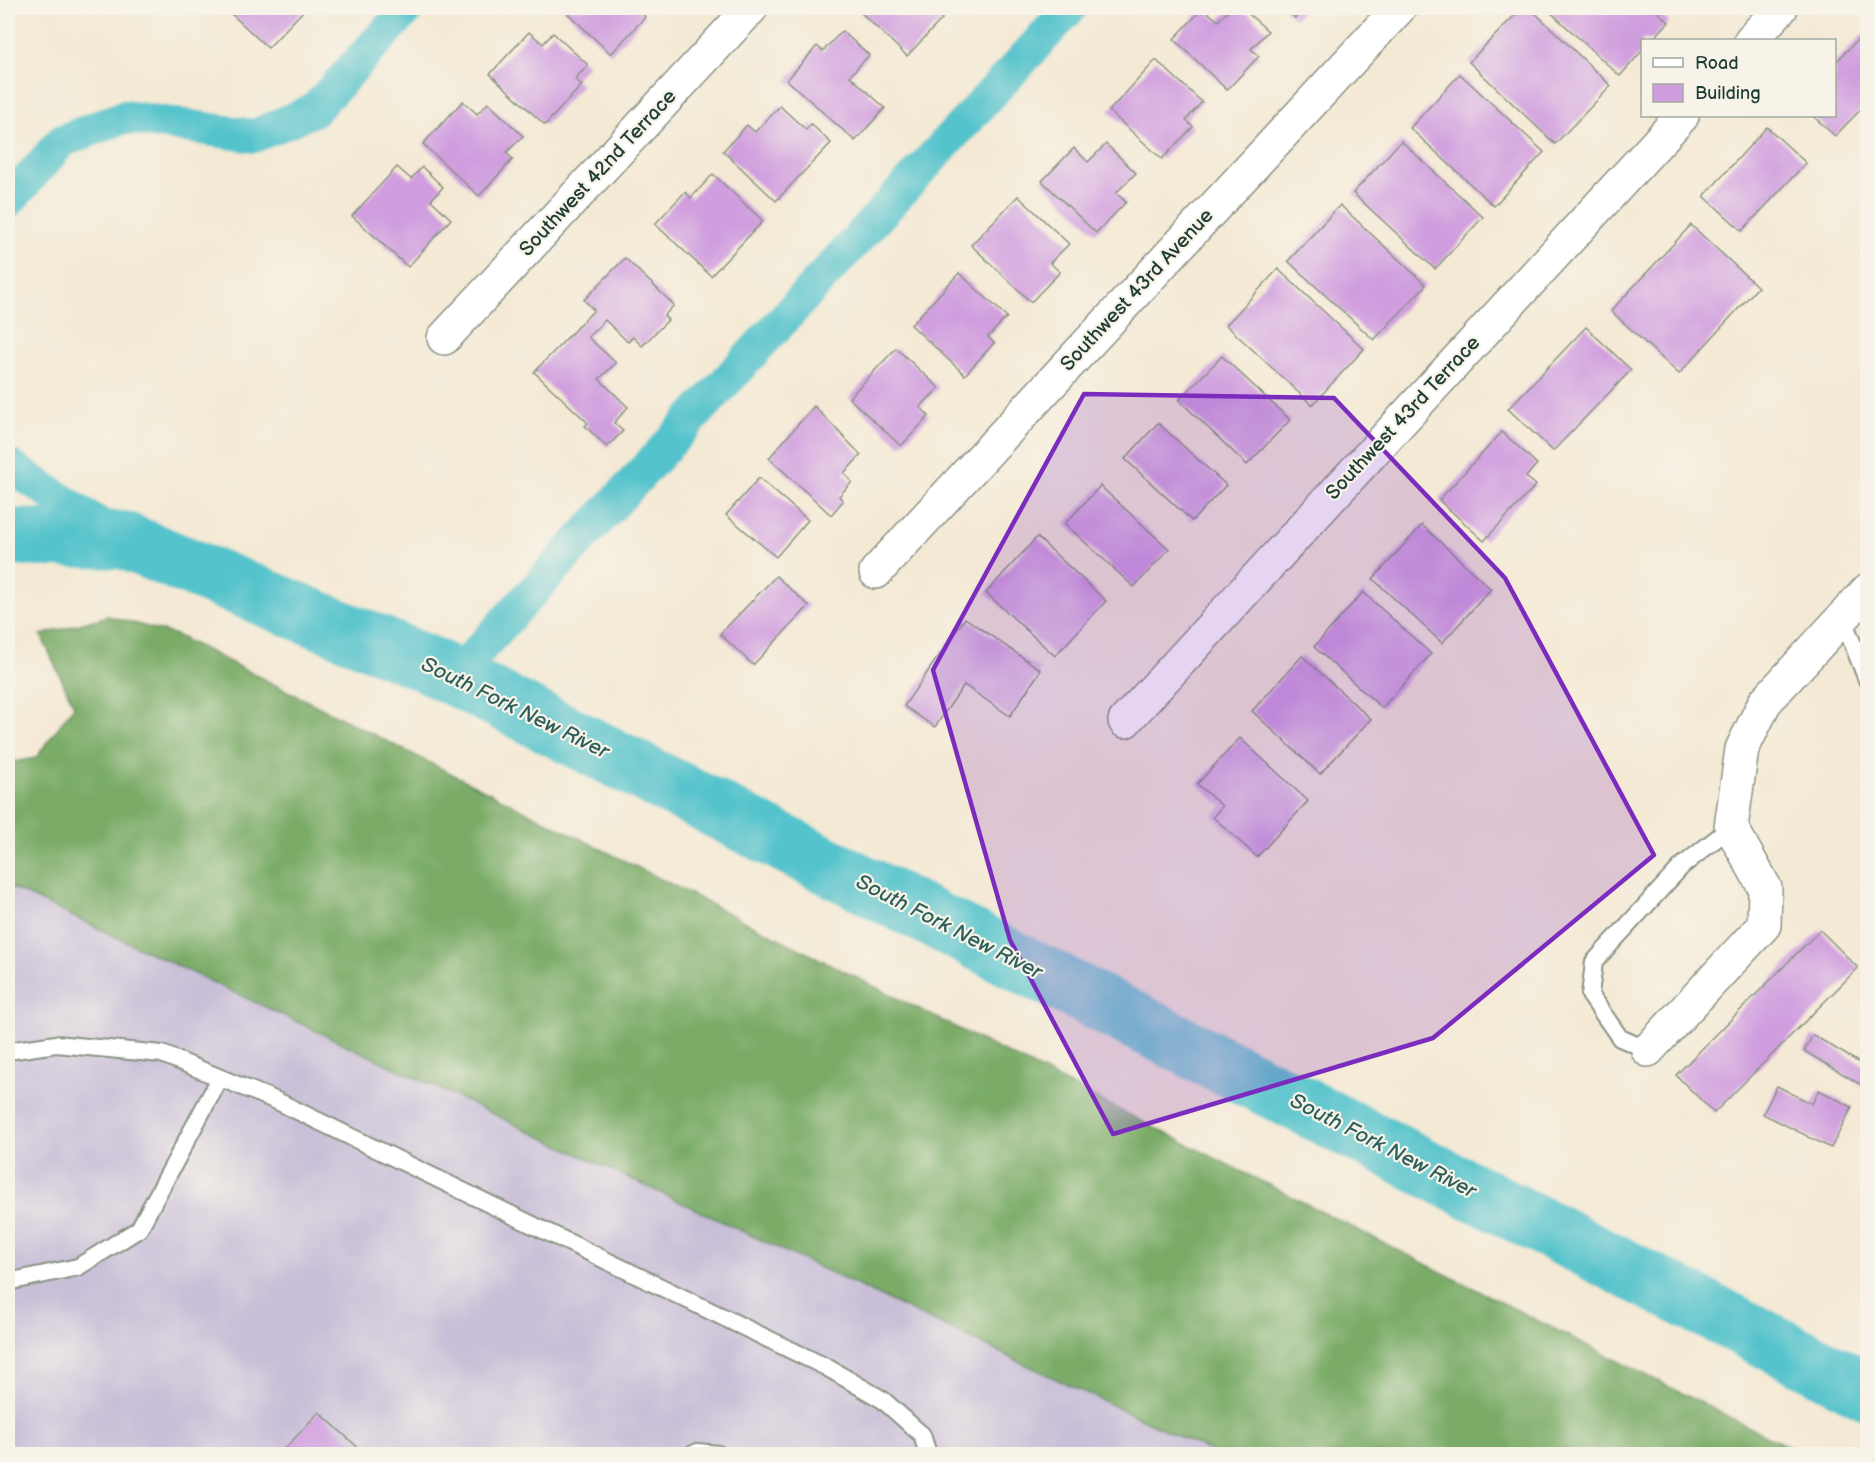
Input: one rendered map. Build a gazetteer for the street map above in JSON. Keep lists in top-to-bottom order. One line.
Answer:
{"streets":{"street":["Southwest 42nd Terrace","Southwest 43rd Avenue","Southwest 43rd Terrace"]},"water":["South Fork New River"],"legend":["Road","Building"]}
